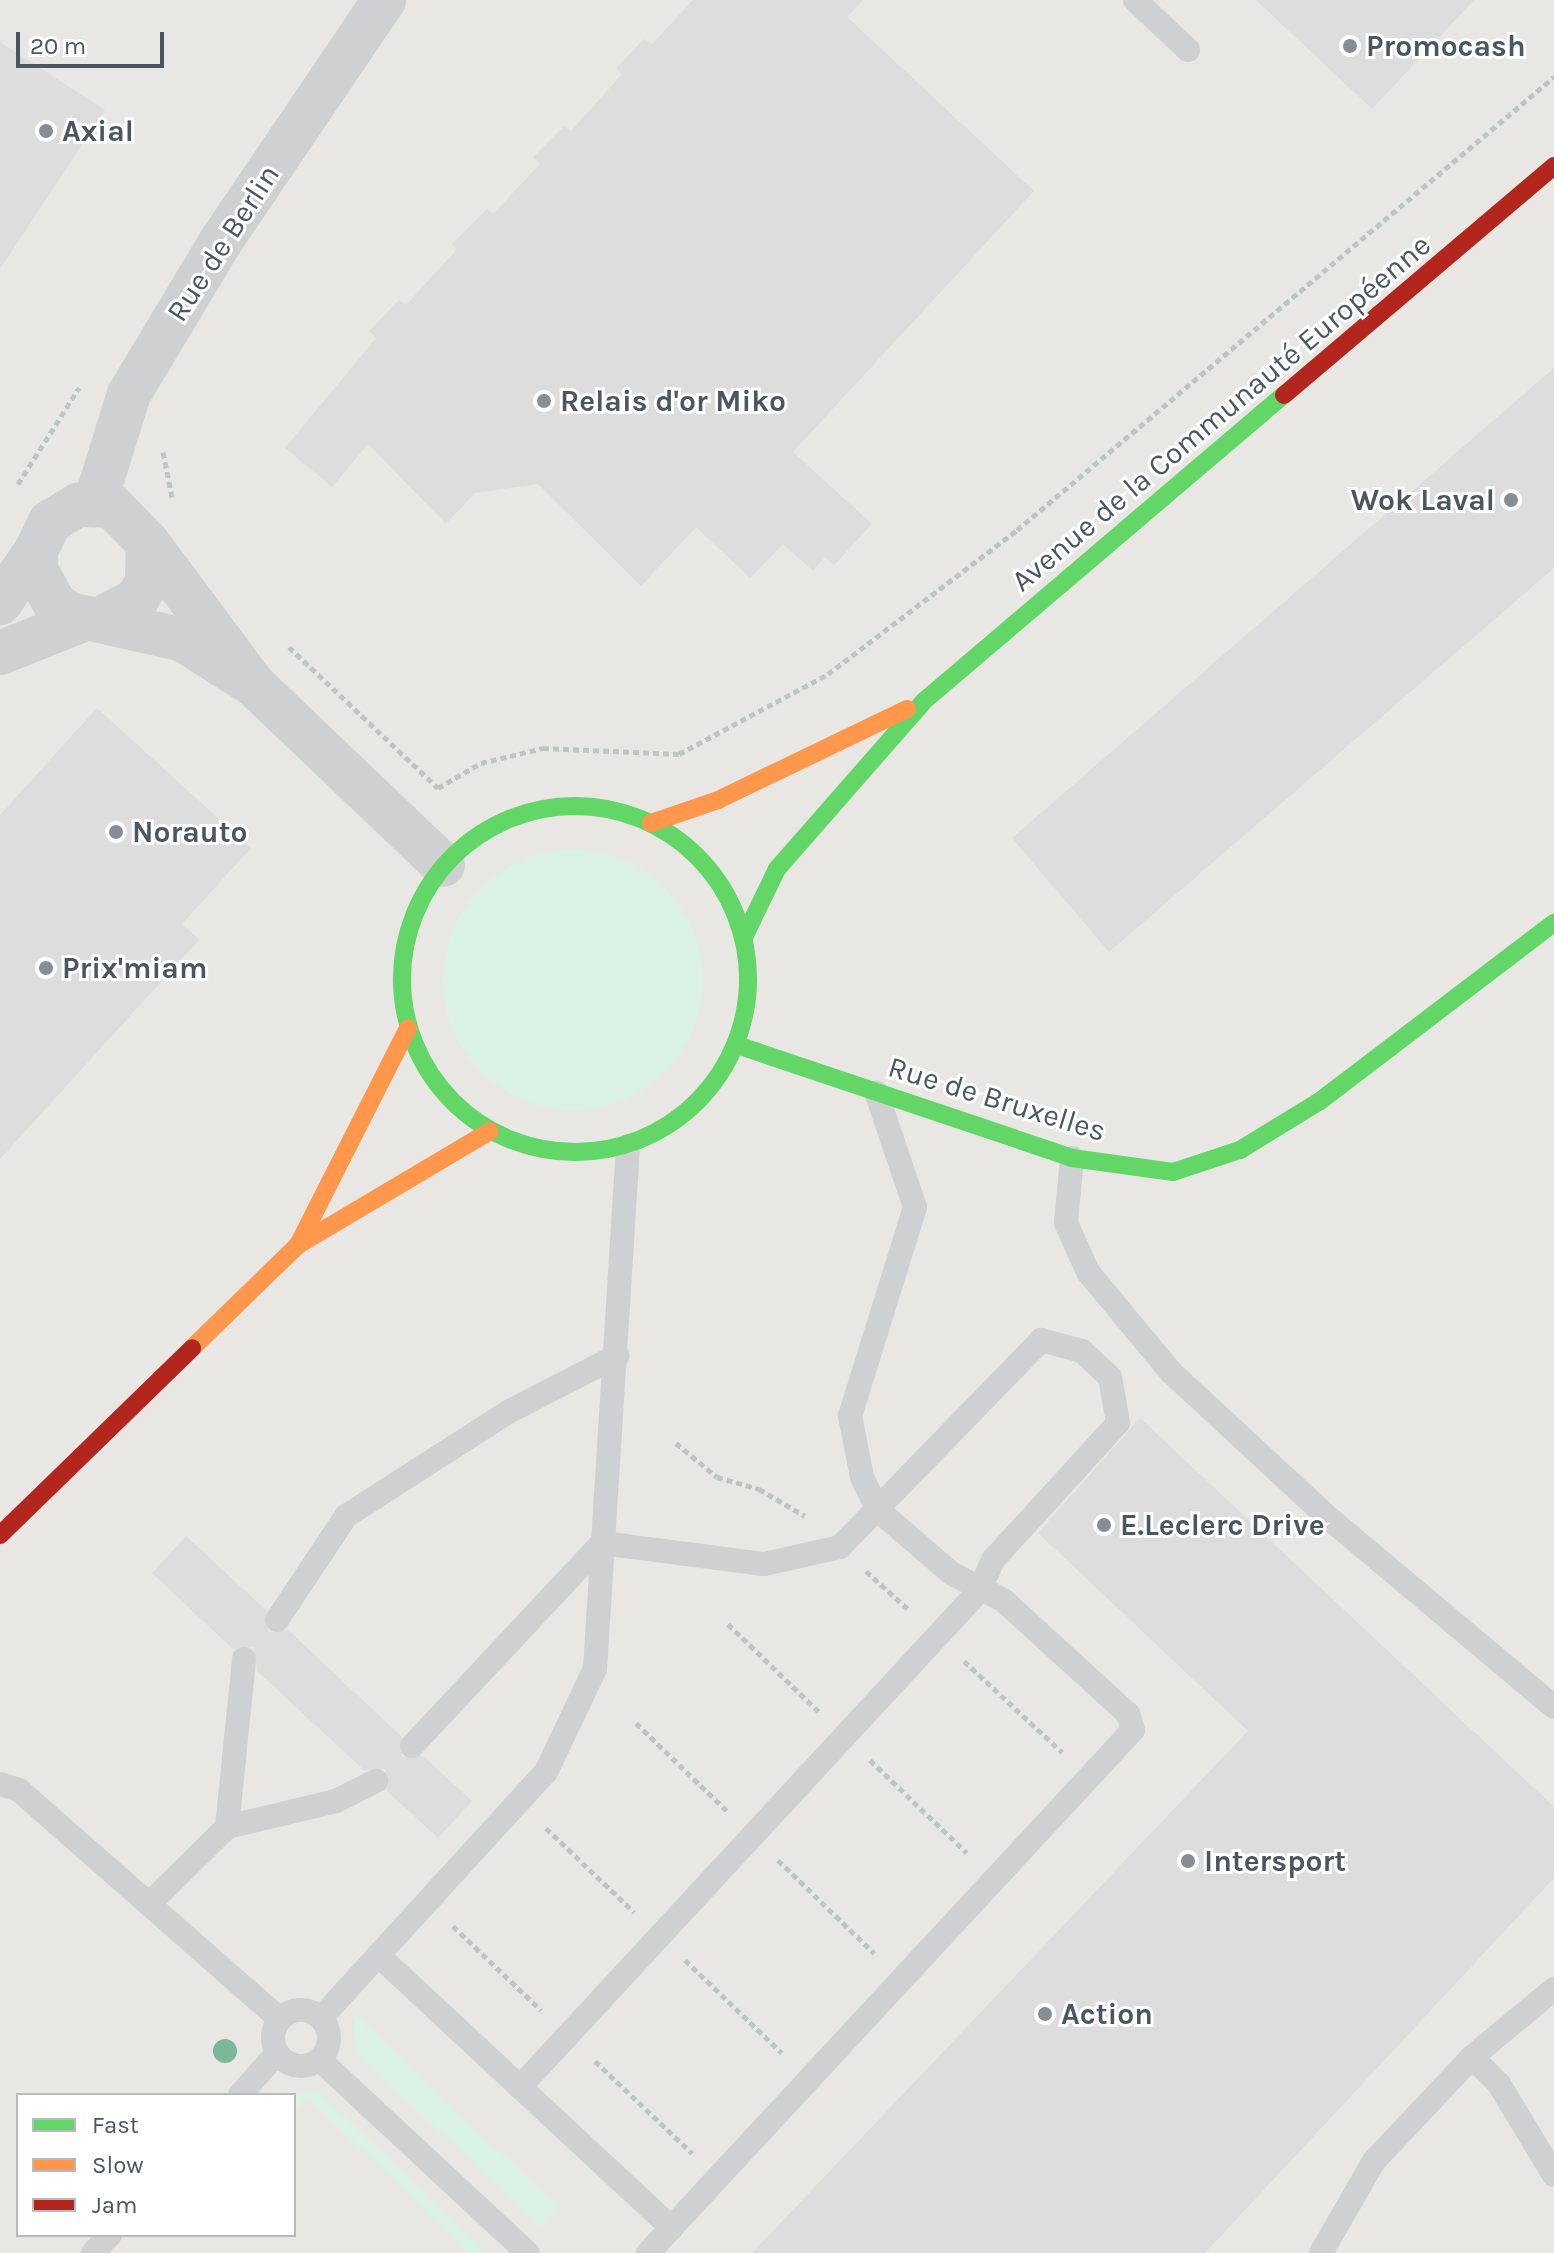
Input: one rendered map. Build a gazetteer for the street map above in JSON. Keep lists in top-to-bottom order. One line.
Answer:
{"streets":{"street":["Rue de Berlin","Avenue de la Communauté Européenne","Rue de Bruxelles"]},"places":["Promocash","Axial","Relais d'or Miko","Wok Laval","Norauto","Prix'miam","E.Leclerc Drive","Intersport","Action"],"legend":["Fast","Slow","Jam"],"scale_bar":"20 m"}
